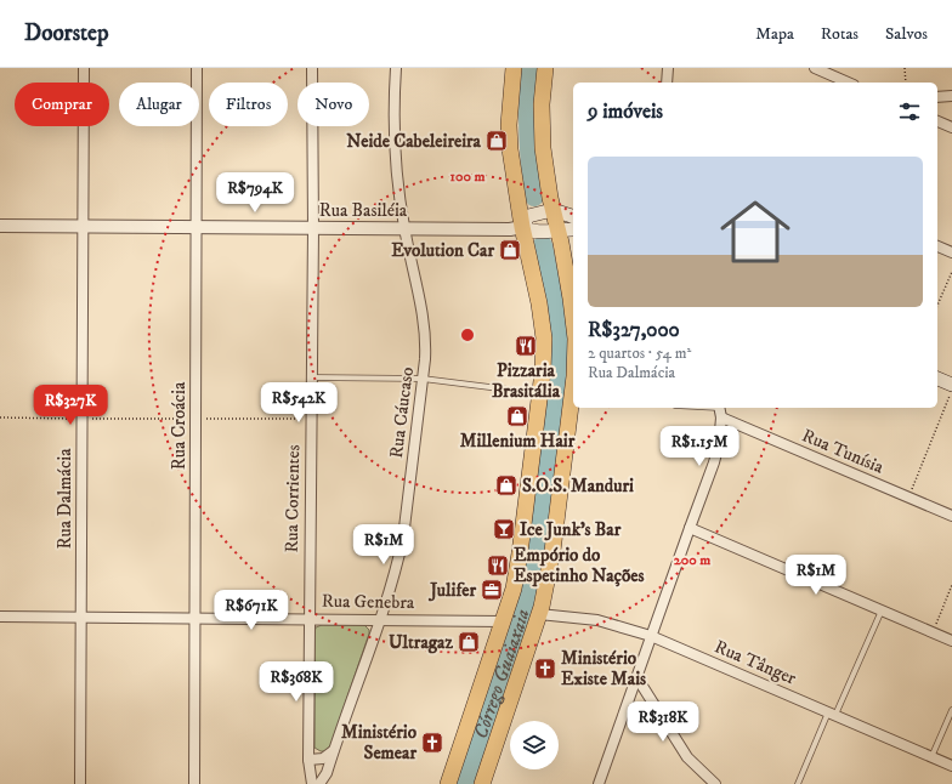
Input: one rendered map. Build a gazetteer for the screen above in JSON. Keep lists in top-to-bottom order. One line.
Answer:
{"streets":{"street":["Rua Basiléia","Rua Cáucaso","Rua Croácia","Rua Tunísia","Rua Dalmácia","Rua Corrientes","Rua Genebra","Rua Tânger"]},"crossings":[["Rua Basiléia","Rua Cáucaso"],["Rua Basiléia","Rua Croácia"],["Rua Basiléia","Rua Dalmácia"],["Rua Basiléia","Rua Corrientes"],["Rua Cáucaso","Rua Genebra"],["Rua Croácia","Rua Genebra"],["Rua Dalmácia","Rua Genebra"],["Rua Corrientes","Rua Genebra"]],"water":["Córrego Guaiaxaia"],"places":{"shop":["Neide Cabeleireira","Evolution Car","Millenium Hair","S.O.S. Manduri","Ultragaz"],"restaurant":["Pizzaria Brasitália","Empório do Espetinho Nações"],"bar":["Ice Junk's Bar"],"office":["Julifer"],"church":["Ministério Existe Mais","Ministério Semear"]},"page":{"header":"Doorstep","nav":["Mapa","Rotas","Salvos"],"chip":["Comprar","Alugar","Filtros","Novo"],"heading":"9 imóveis","list":[{"name":"R$327,000","note":"2 quartos · 54 m² · Rua Dalmácia"}],"price":["R$794K","R$542K","R$327K","R$1.15M","R$1M","R$1M","R$671K","R$368K","R$318K"]},"rings":["100 m","200 m"]}
